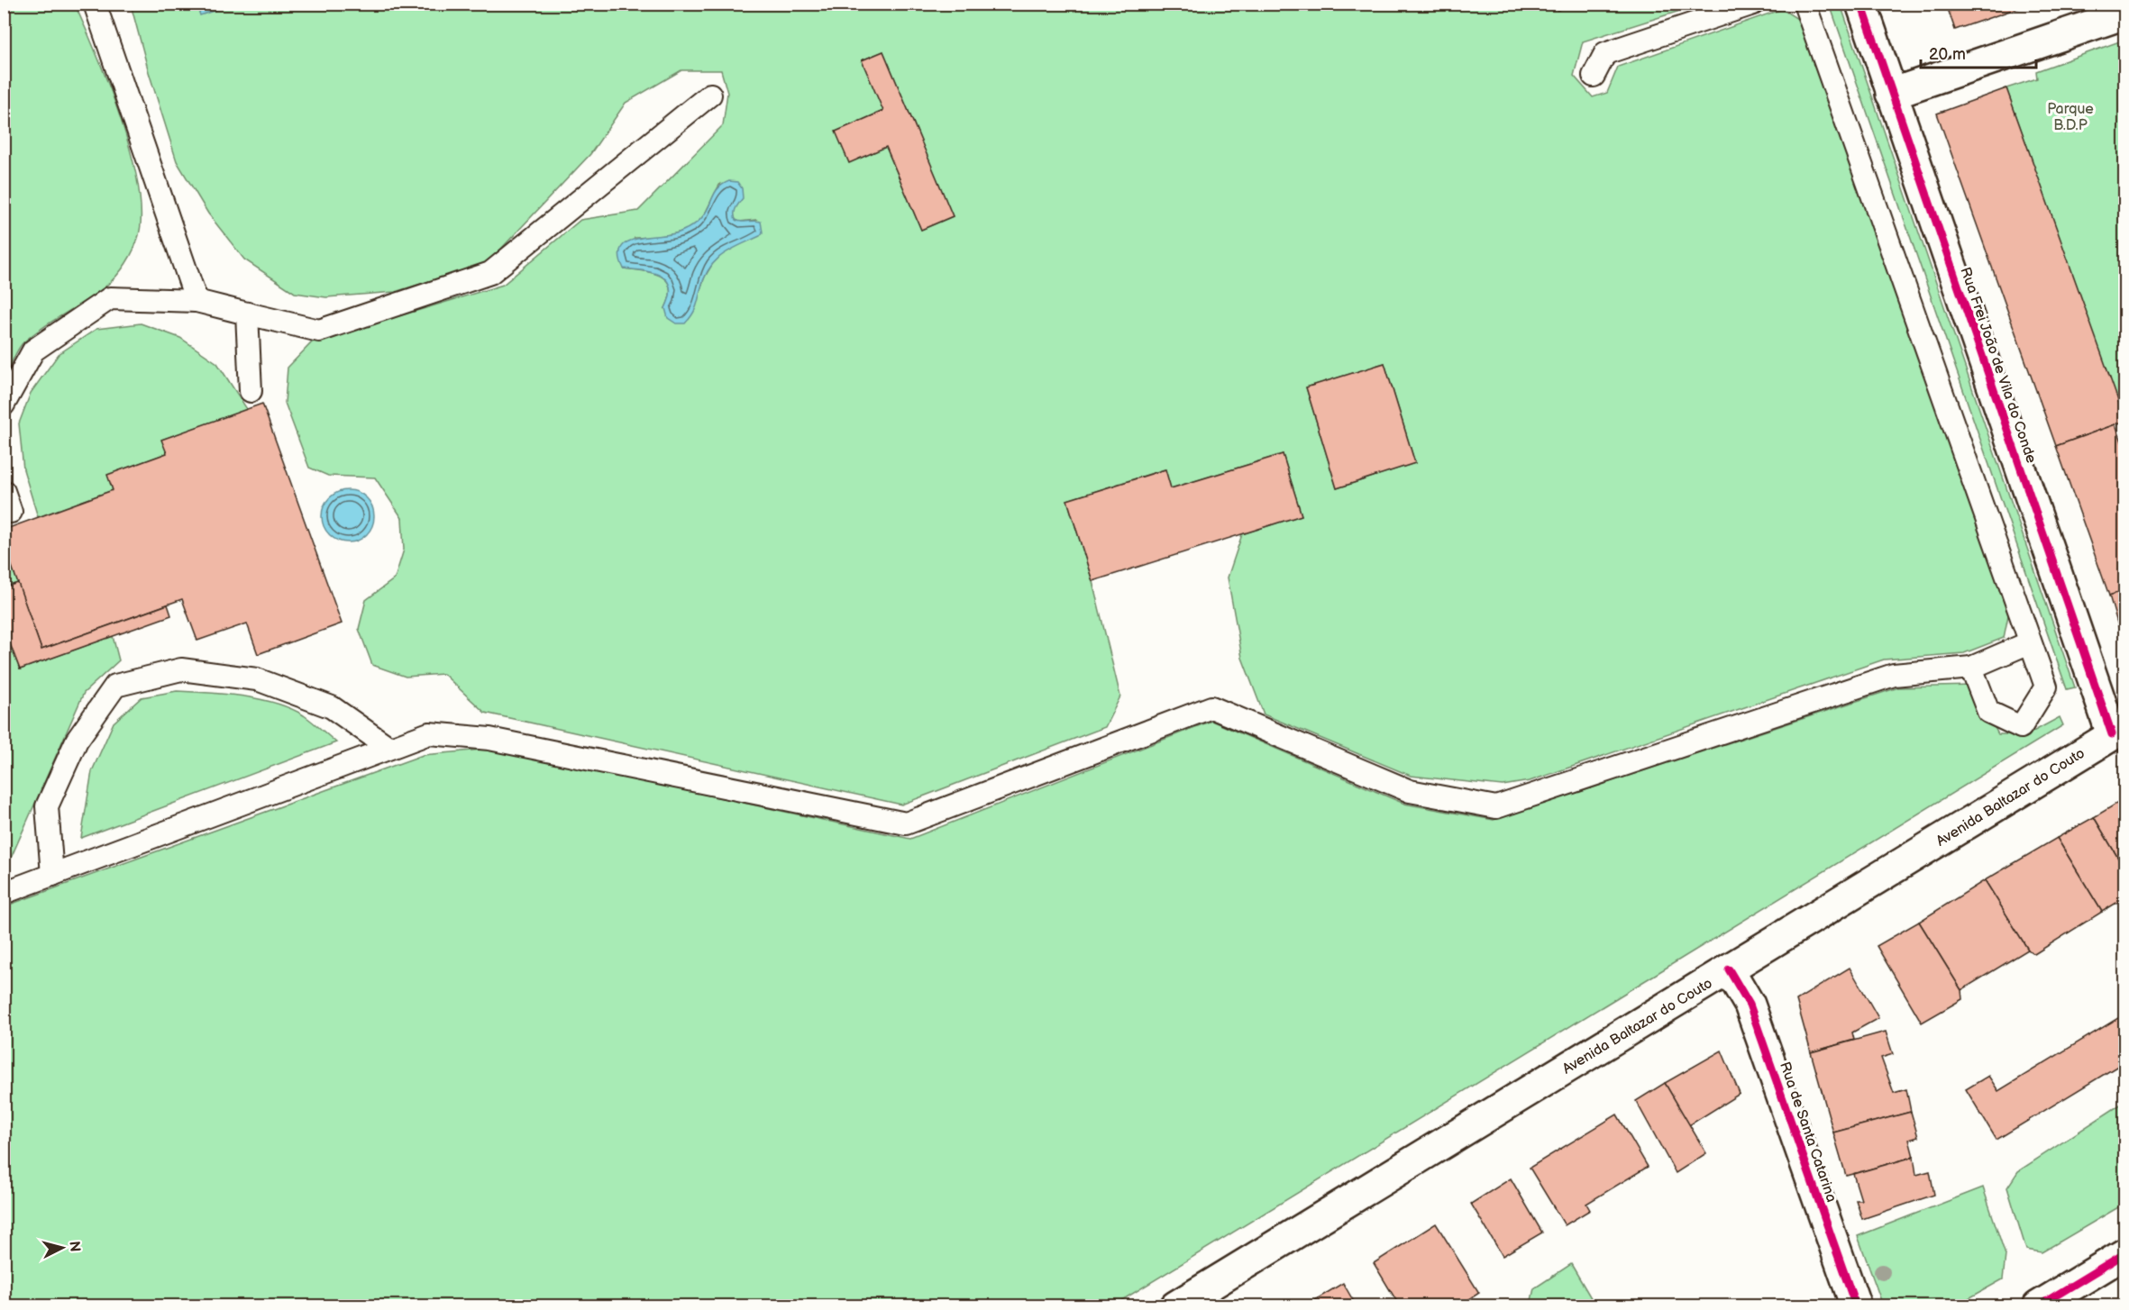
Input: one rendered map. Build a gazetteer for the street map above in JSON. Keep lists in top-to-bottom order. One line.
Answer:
{"streets":{"street":["Rua Frei João de Vila do Conde","Avenida Baltazar do Couto","Rua de Santa Catarina"]},"crossings":[["Rua Frei João de Vila do Conde","Avenida Baltazar do Couto"],["Avenida Baltazar do Couto","Rua de Santa Catarina"]],"parks":["Parque B.D.P"],"scale_bar":"20 m","north":"right"}
